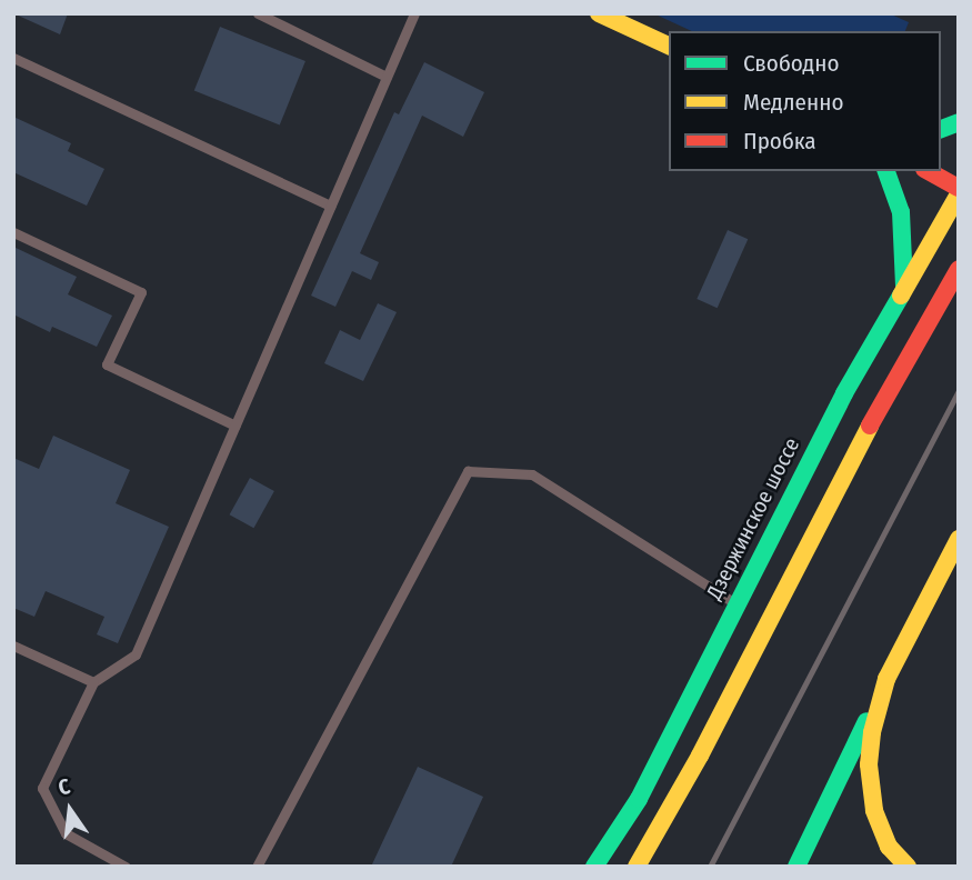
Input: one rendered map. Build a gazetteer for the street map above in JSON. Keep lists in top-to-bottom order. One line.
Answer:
{"streets":{"main road":["Дзержинское шоссе"]},"legend":["Свободно","Медленно","Пробка"],"north":"top"}
